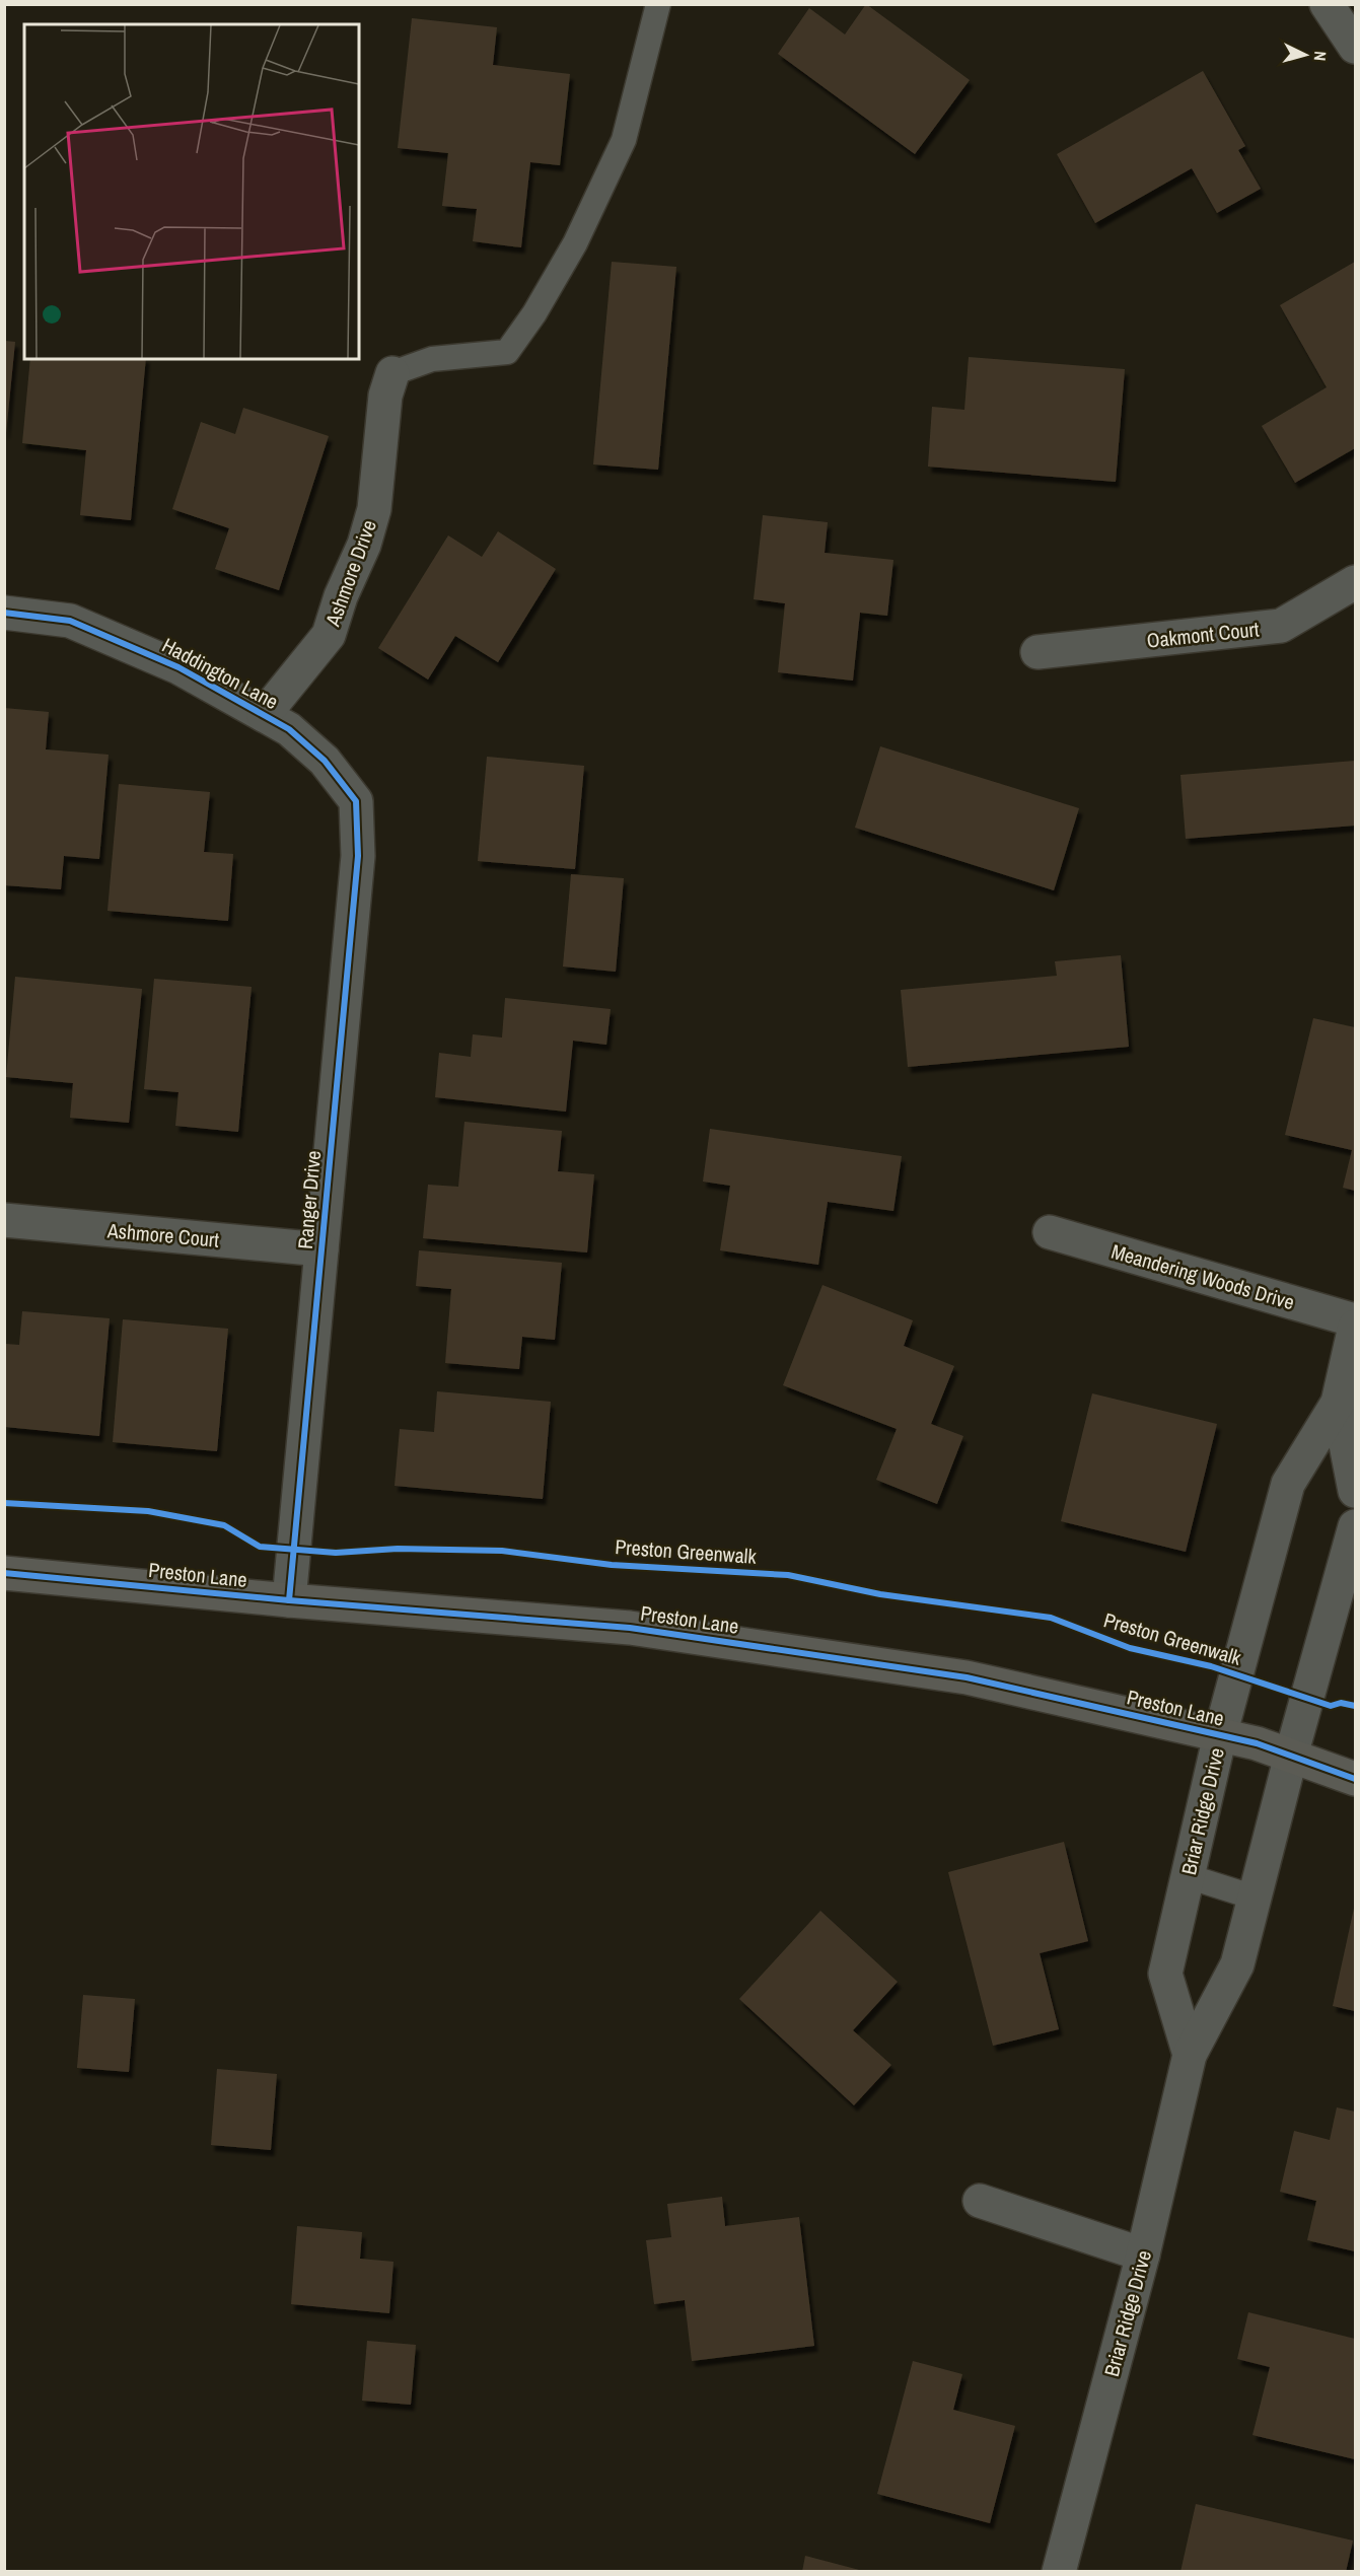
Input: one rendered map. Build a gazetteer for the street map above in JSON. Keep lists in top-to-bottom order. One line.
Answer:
{"streets":{"street":["Ashmore Drive","Oakmont Court","Haddington Lane","Ranger Drive","Ashmore Court","Meandering Woods Drive","Preston Lane","Briar Ridge Drive"],"cycle path":["Preston Greenwalk"]},"crossings":[["Ashmore Drive","Haddington Lane"],["Haddington Lane","Ranger Drive"],["Ranger Drive","Ashmore Court"],["Ranger Drive","Preston Lane"],["Preston Lane","Briar Ridge Drive"]],"north":"right"}
